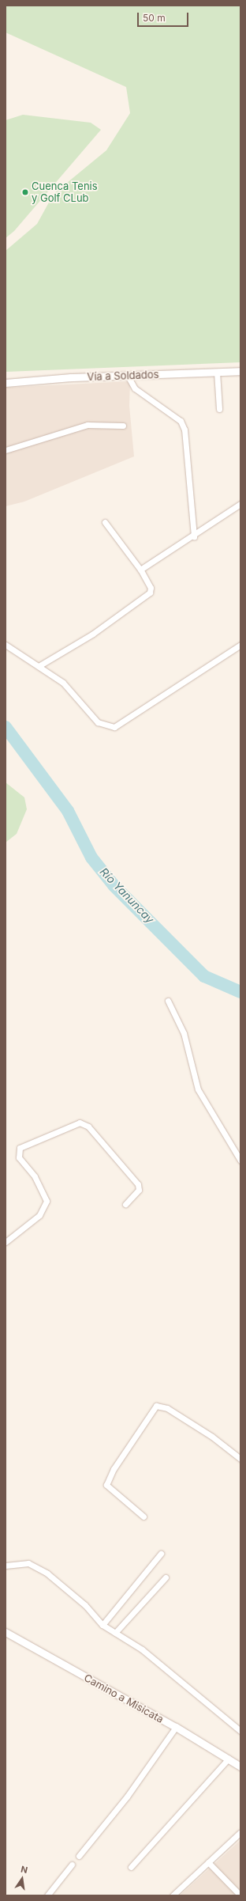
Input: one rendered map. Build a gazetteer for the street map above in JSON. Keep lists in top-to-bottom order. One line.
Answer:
{"streets":{"street":["Vía a Soldados","Camino a Misicata"]},"water":["Río Yanuncay"],"places":["Cuenca Tenis y Golf CLub"],"scale_bar":"50 m","north":"top"}
